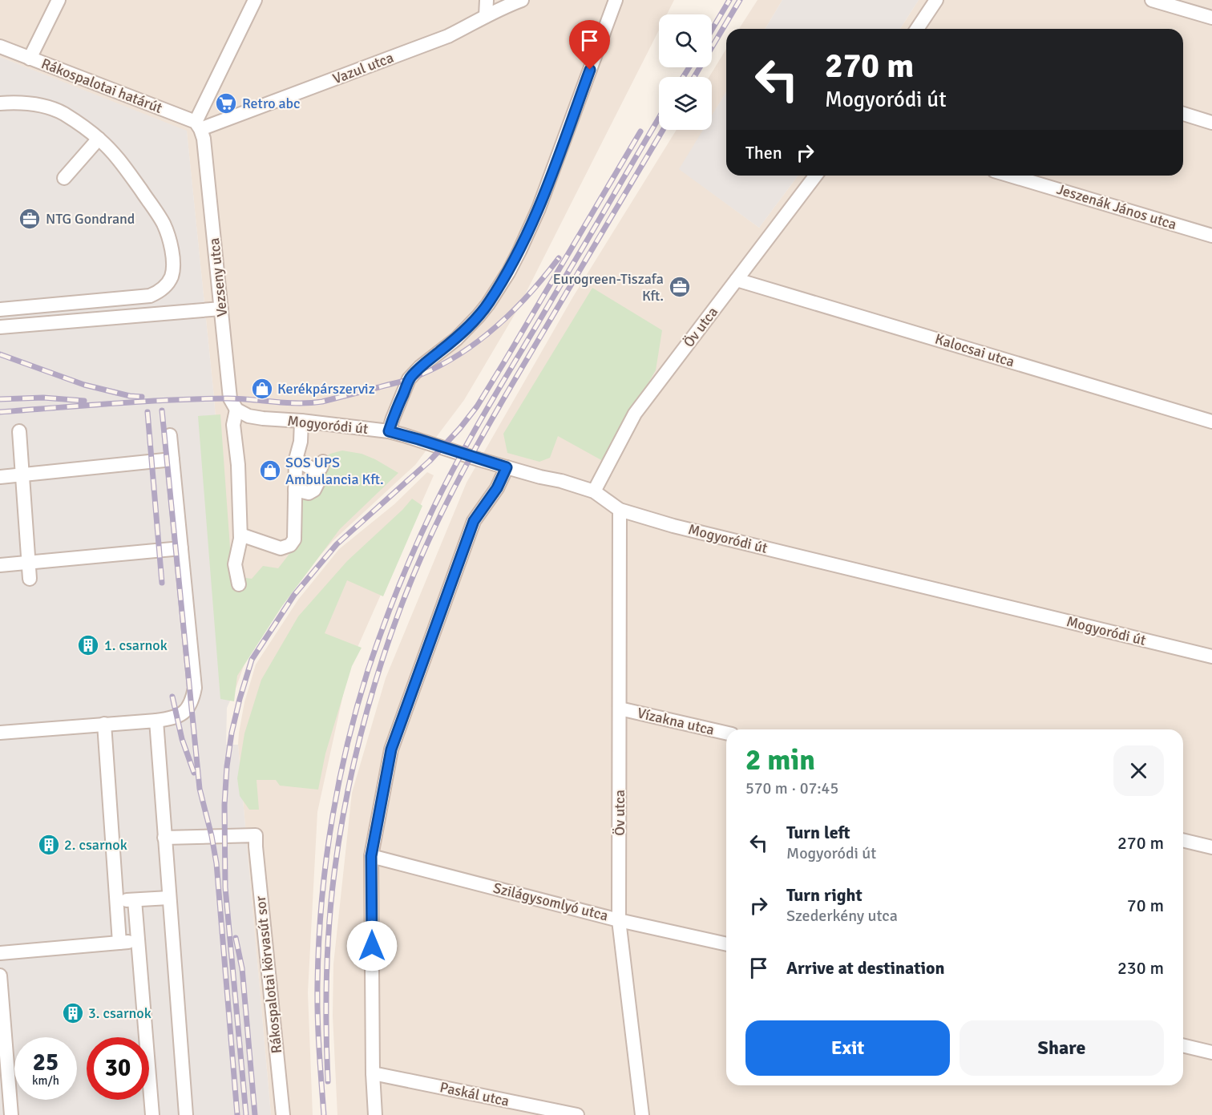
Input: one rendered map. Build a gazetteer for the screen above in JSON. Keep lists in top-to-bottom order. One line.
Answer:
{"streets":{"street":["Vazul utca","Rákospalotai határút","Jeszenák János utca","Vezseny utca","Öv utca","Kalocsai utca","Mogyoródi út","Vízakna utca","Szilágysomlyó utca","Rákospalotai körvasút sor","Paskál utca"]},"crossings":[["Vazul utca","Rákospalotai határút"],["Vazul utca","Vezseny utca"],["Rákospalotai határút","Vezseny utca"],["Vezseny utca","Mogyoródi út"],["Öv utca","Kalocsai utca"],["Öv utca","Mogyoródi út"],["Öv utca","Vízakna utca"],["Öv utca","Szilágysomlyó utca"]],"places":{"supermarket":["Retro abc"],"office":["NTG Gondrand","Eurogreen-Tiszafa Kft."],"shop":["Kerékpárszerviz","SOS UPS Ambulancia Kft."],"building":["1. csarnok","2. csarnok","3. csarnok"]},"page":{"turn":["270 m","Mogyoródi út"],"then":"Then","heading":["2 min","570 m · 07:45"],"list":[{"name":"Turn left","note":"Mogyoródi út","value":"270 m"},{"name":"Turn right","note":"Szederkény utca","value":"70 m"},{"name":"Arrive at destination","value":"230 m"}],"buttons":["Exit","Share"],"speed":"25 km/h","limit":"30"}}
